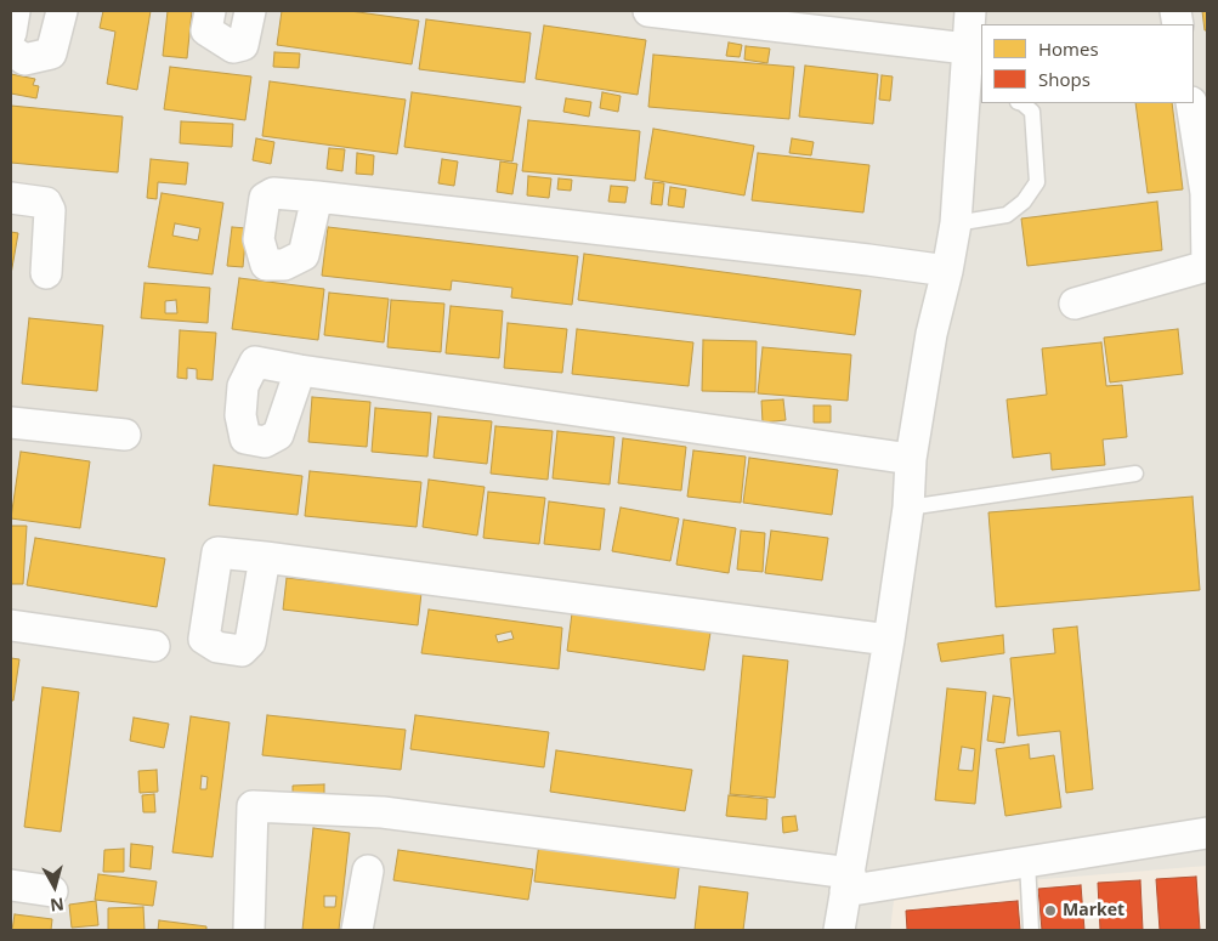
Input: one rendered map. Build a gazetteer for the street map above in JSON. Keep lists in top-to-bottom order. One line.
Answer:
{"places":["Market"],"legend":["Homes","Shops"],"north":"bottom"}
